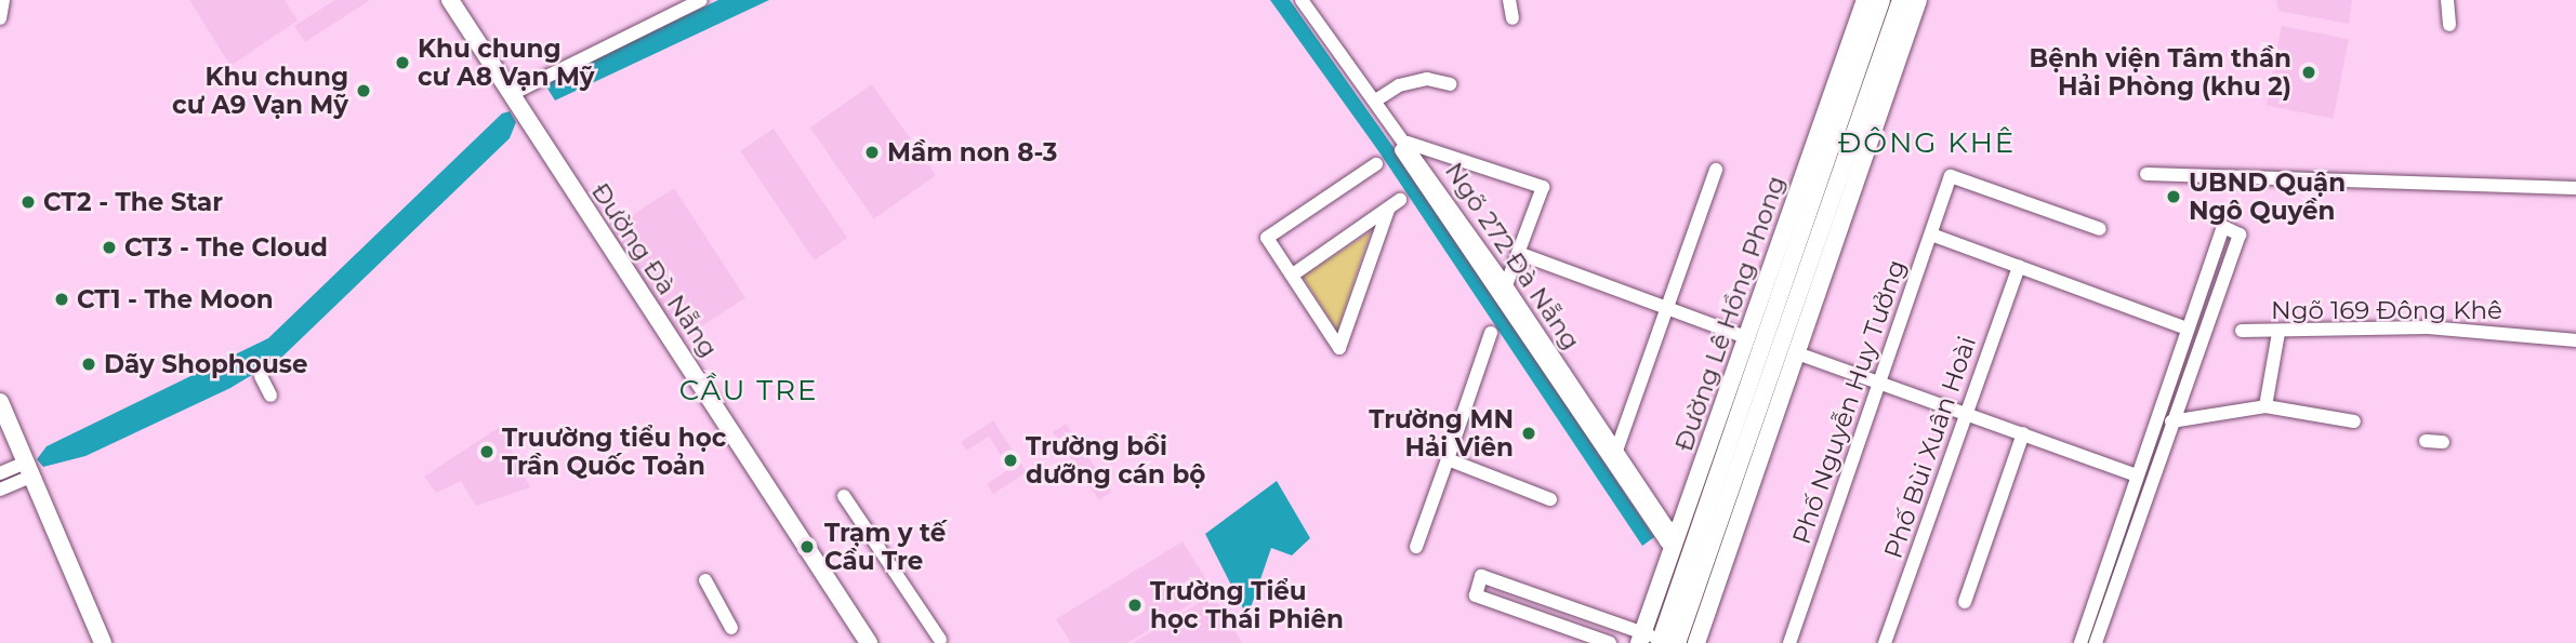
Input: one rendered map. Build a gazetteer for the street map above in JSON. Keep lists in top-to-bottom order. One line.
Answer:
{"streets":{"main road":["Đường Đà Nẵng","Đường Lê Hồng Phong"],"street":["Ngõ 272 Đà Nẵng","Ngõ 169 Đông Khê","Phố Nguyễn Huy Tưởng","Phố Bùi Xuân Hoài"]},"crossings":[["Ngõ 272 Đà Nẵng","Đường Lê Hồng Phong"]],"districts":["ĐÔNG KHÊ","CẦU TRE"],"places":["Khu chung cư A8 Vạn Mỹ","Bệnh viện Tâm thần Hải Phòng (khu 2)","Khu chung cư A9 Vạn Mỹ","Mầm non 8-3","UBND Quận Ngô Quyền","CT2 - The Star","CT3 - The Cloud","CT1 - The Moon","Dãy Shophouse","Trường MN Hải Viên","Truường tiểu học Trần Quốc Toản","Trường bồi dưỡng cán bộ","Trạm y tế Cầu Tre","Trường Tiểu học Thái Phiên"]}
